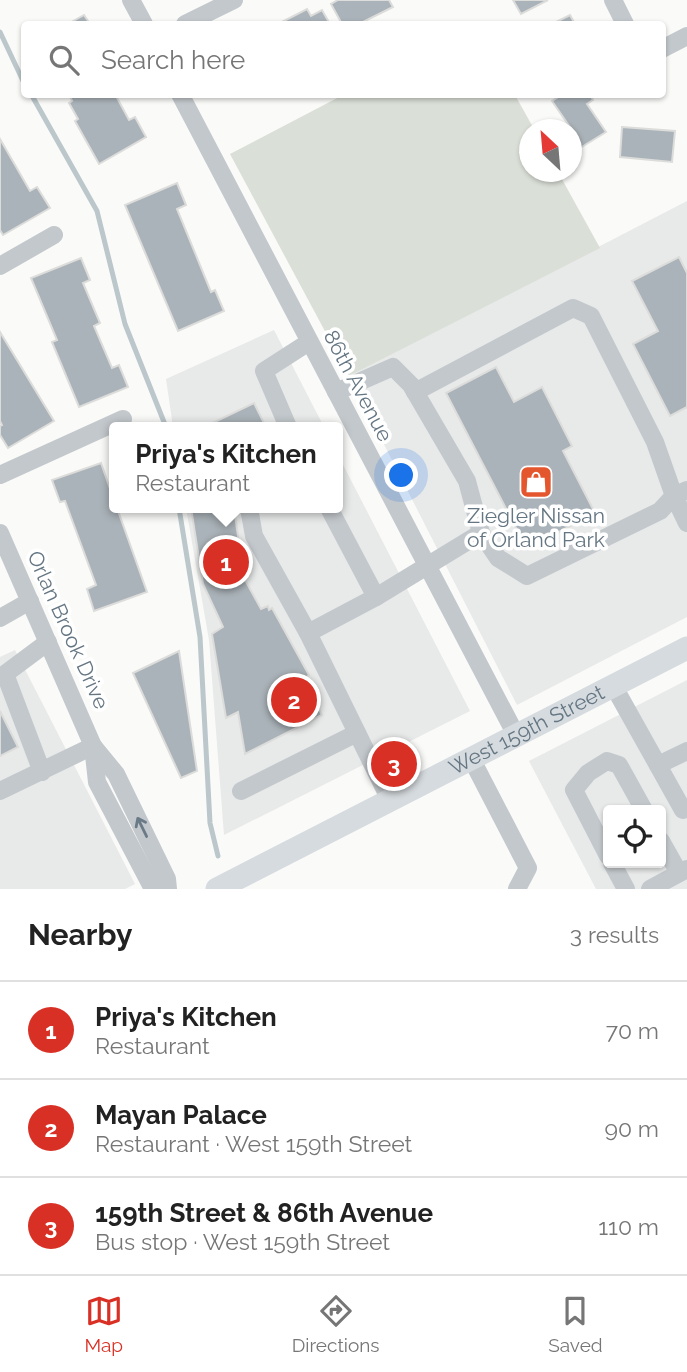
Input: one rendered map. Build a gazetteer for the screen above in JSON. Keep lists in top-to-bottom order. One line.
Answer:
{"streets":{"main road":["West 159th Street"],"street":["86th Avenue","Orlan Brook Drive"]},"crossings":[["86th Avenue","West 159th Street"]],"places":{"shop":["Ziegler Nissan of Orland Park"]},"north":"top left","page":{"search":"Search here","popup":["Priya's Kitchen","Restaurant"],"pins":["1","2","3"],"heading":["Nearby","3 results"],"list":[{"mark":"1","name":"Priya's Kitchen","note":"Restaurant","value":"70 m"},{"mark":"2","name":"Mayan Palace","note":"Restaurant · West 159th Street","value":"90 m"},{"mark":"3","name":"159th Street & 86th Avenue","note":"Bus stop · West 159th Street","value":"110 m"}],"nav":["Map","Directions","Saved"]}}
